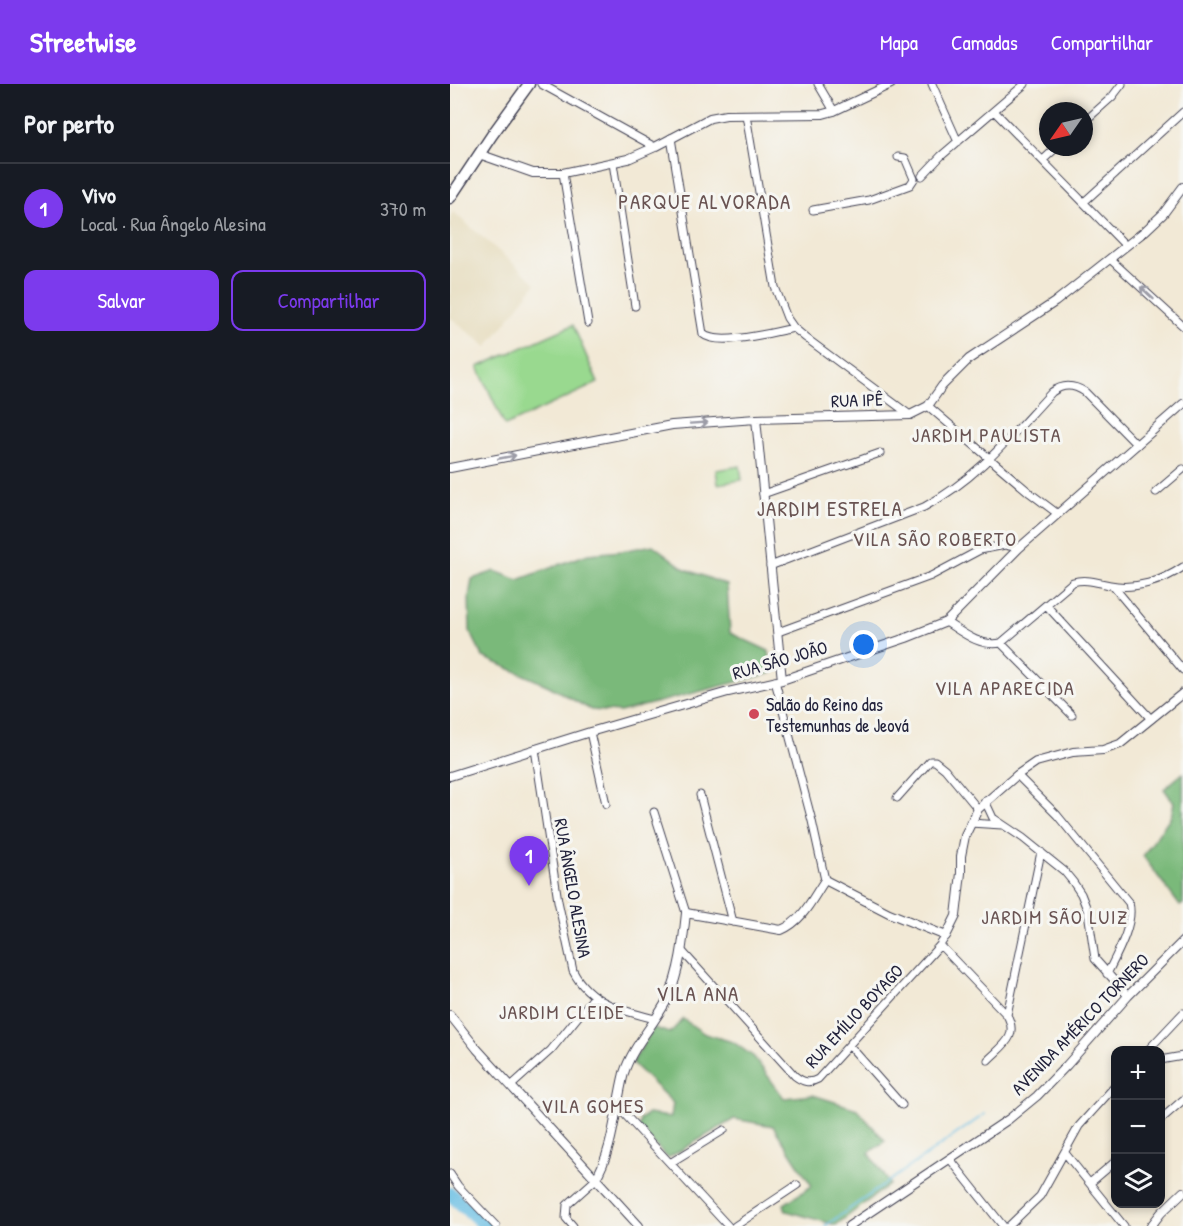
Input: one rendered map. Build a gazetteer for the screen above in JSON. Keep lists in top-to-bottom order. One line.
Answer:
{"streets":{"street":["RUA IPÊ","RUA SÃO JOÃO","RUA ÂNGELO ALESINA","RUA EMÍLIO BOYAGO","AVENIDA AMÉRICO TORNERO"]},"crossings":[["RUA SÃO JOÃO","RUA ÂNGELO ALESINA"]],"one_way":["RUA IPÊ"],"districts":["PARQUE ALVORADA","JARDIM PAULISTA","JARDIM ESTRELA","VILA SÃO ROBERTO","VILA APARECIDA","JARDIM SÃO LUIZ","VILA ANA","JARDIM CLEIDE","VILA GOMES"],"places":["Salão do Reino das Testemunhas de Jeová"],"north":"bottom left","page":{"header":"Streetwise","nav":["Mapa","Camadas","Compartilhar"],"heading":"Por perto","list":[{"mark":"1","name":"Vivo","note":"Local · Rua Ângelo Alesina","value":"370 m"}],"buttons":["Salvar","Compartilhar"],"pins":"1","map_buttons":["+","−"]}}
